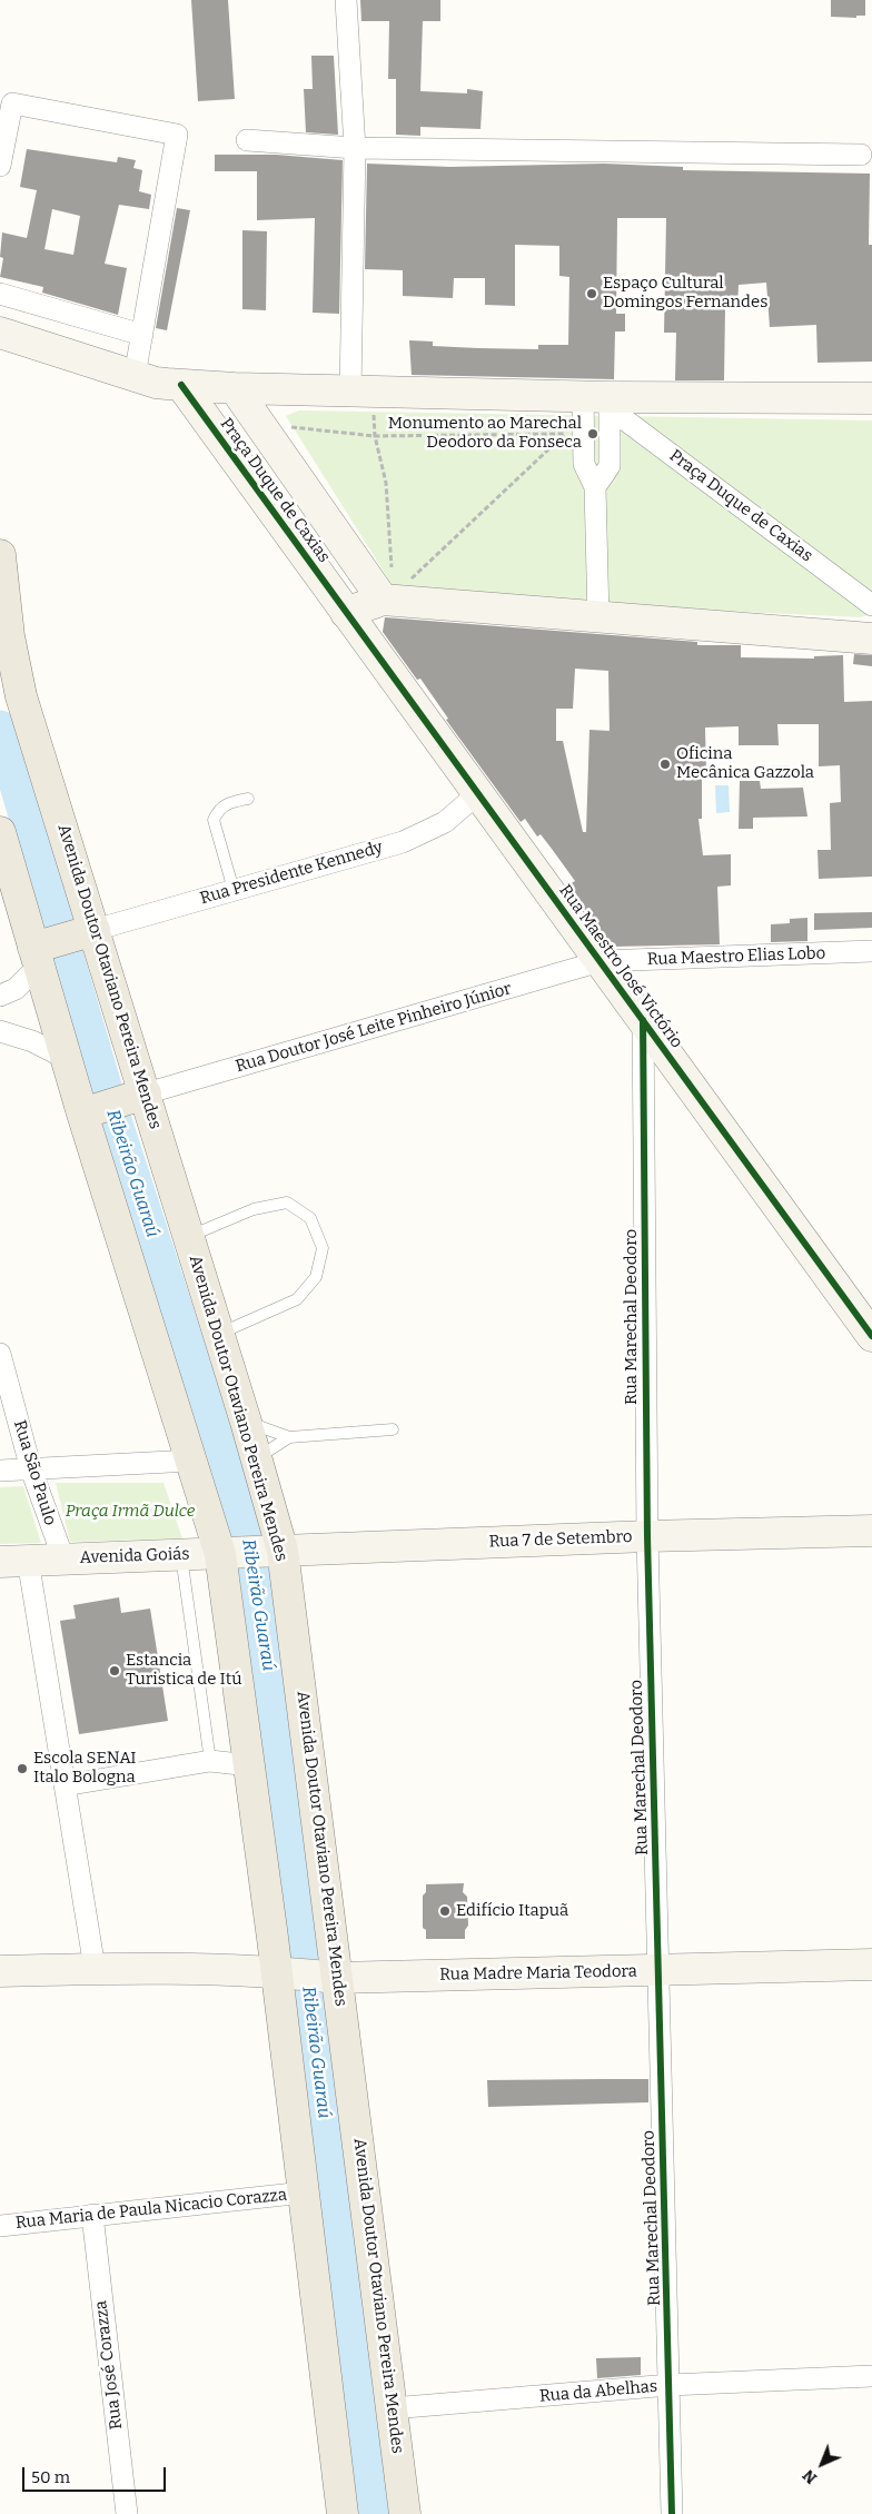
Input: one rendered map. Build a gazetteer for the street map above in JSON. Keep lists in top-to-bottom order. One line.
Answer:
{"streets":{"main road":["Avenida Doutor Otaviano Pereira Mendes"],"street":["Praça Duque de Caxias","Rua Presidente Kennedy","Rua Maestro Elias Lobo","Rua Maestro José Victório","Rua Doutor José Leite Pinheiro Júnior","Rua Marechal Deodoro","Rua São Paulo","Rua 7 de Setembro","Avenida Goiás","Rua Madre Maria Teodora","Rua Maria de Paula Nicacio Corazza","Rua José Corazza","Rua da Abelhas"]},"crossings":[["Praça Duque de Caxias","Rua Maestro José Victório"],["Rua Presidente Kennedy","Rua Maestro José Victório"],["Rua Presidente Kennedy","Avenida Doutor Otaviano Pereira Mendes"],["Rua Maestro Elias Lobo","Rua Maestro José Victório"],["Rua Maestro Elias Lobo","Rua Doutor José Leite Pinheiro Júnior"],["Rua Maestro José Victório","Rua Doutor José Leite Pinheiro Júnior"],["Rua Maestro José Victório","Rua Marechal Deodoro"],["Avenida Doutor Otaviano Pereira Mendes","Rua Doutor José Leite Pinheiro Júnior"],["Avenida Doutor Otaviano Pereira Mendes","Rua 7 de Setembro"],["Avenida Doutor Otaviano Pereira Mendes","Avenida Goiás"],["Avenida Doutor Otaviano Pereira Mendes","Rua Madre Maria Teodora"],["Avenida Doutor Otaviano Pereira Mendes","Rua Maria de Paula Nicacio Corazza"],["Avenida Doutor Otaviano Pereira Mendes","Rua da Abelhas"],["Rua Marechal Deodoro","Rua 7 de Setembro"],["Rua Marechal Deodoro","Rua Madre Maria Teodora"],["Rua Marechal Deodoro","Rua da Abelhas"],["Rua São Paulo","Avenida Goiás"],["Rua 7 de Setembro","Avenida Goiás"],["Rua Maria de Paula Nicacio Corazza","Rua José Corazza"]],"water":["Ribeirão Guaraú"],"parks":["Praça Irmã Dulce"],"places":["Espaço Cultural Domingos Fernandes","Monumento ao Marechal Deodoro da Fonseca","Oficina Mecânica Gazzola","Estancia Turistica de Itú","Escola SENAI Italo Bologna","Edifício Itapuã"],"scale_bar":"50 m","north":"bottom left"}
